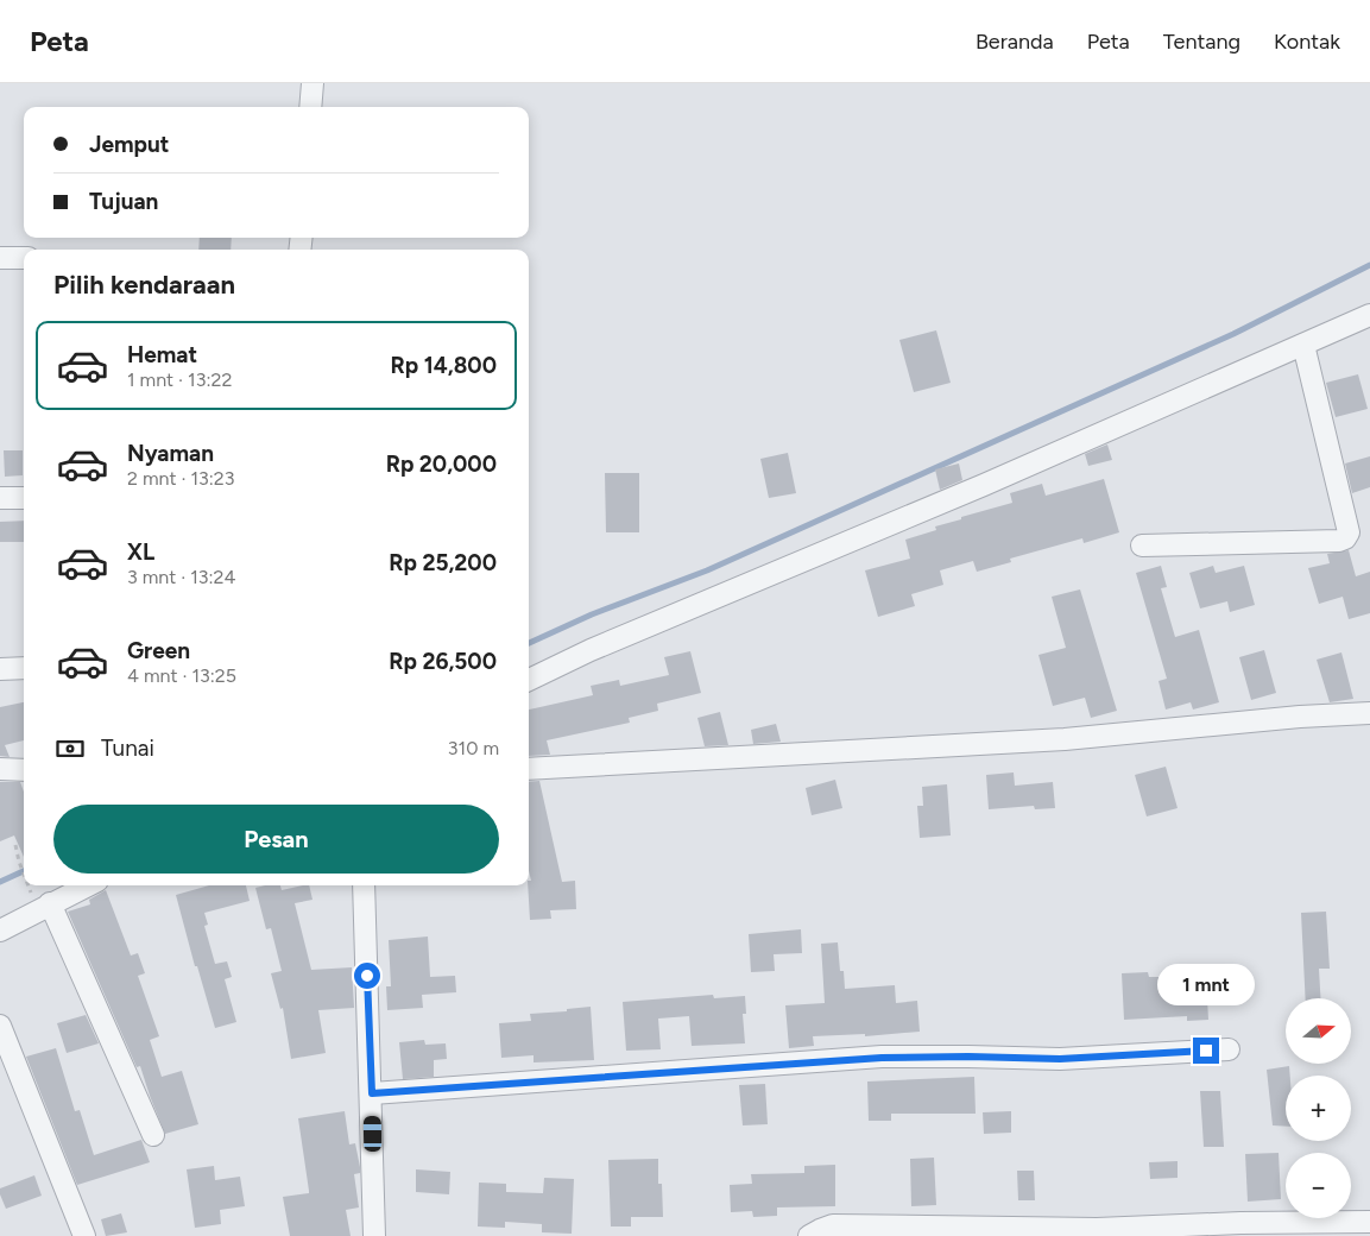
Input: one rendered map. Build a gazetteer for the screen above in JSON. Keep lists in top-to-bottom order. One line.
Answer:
{"north":"right","page":{"header":"Peta","nav":["Beranda","Peta","Tentang","Kontak"],"banner":["Jemput","Tujuan"],"heading":"Pilih kendaraan","list":[{"name":"Hemat","note":"1 mnt · 13:22","value":"Rp 14,800"},{"name":"Nyaman","note":"2 mnt · 13:23","value":"Rp 20,000"},{"name":"XL","note":"3 mnt · 13:24","value":"Rp 25,200"},{"name":"Green","note":"4 mnt · 13:25","value":"Rp 26,500"}],"pay":["Tunai","310 m"],"buttons":"Pesan","bubble":"1 mnt","map_buttons":["+","−"]}}
